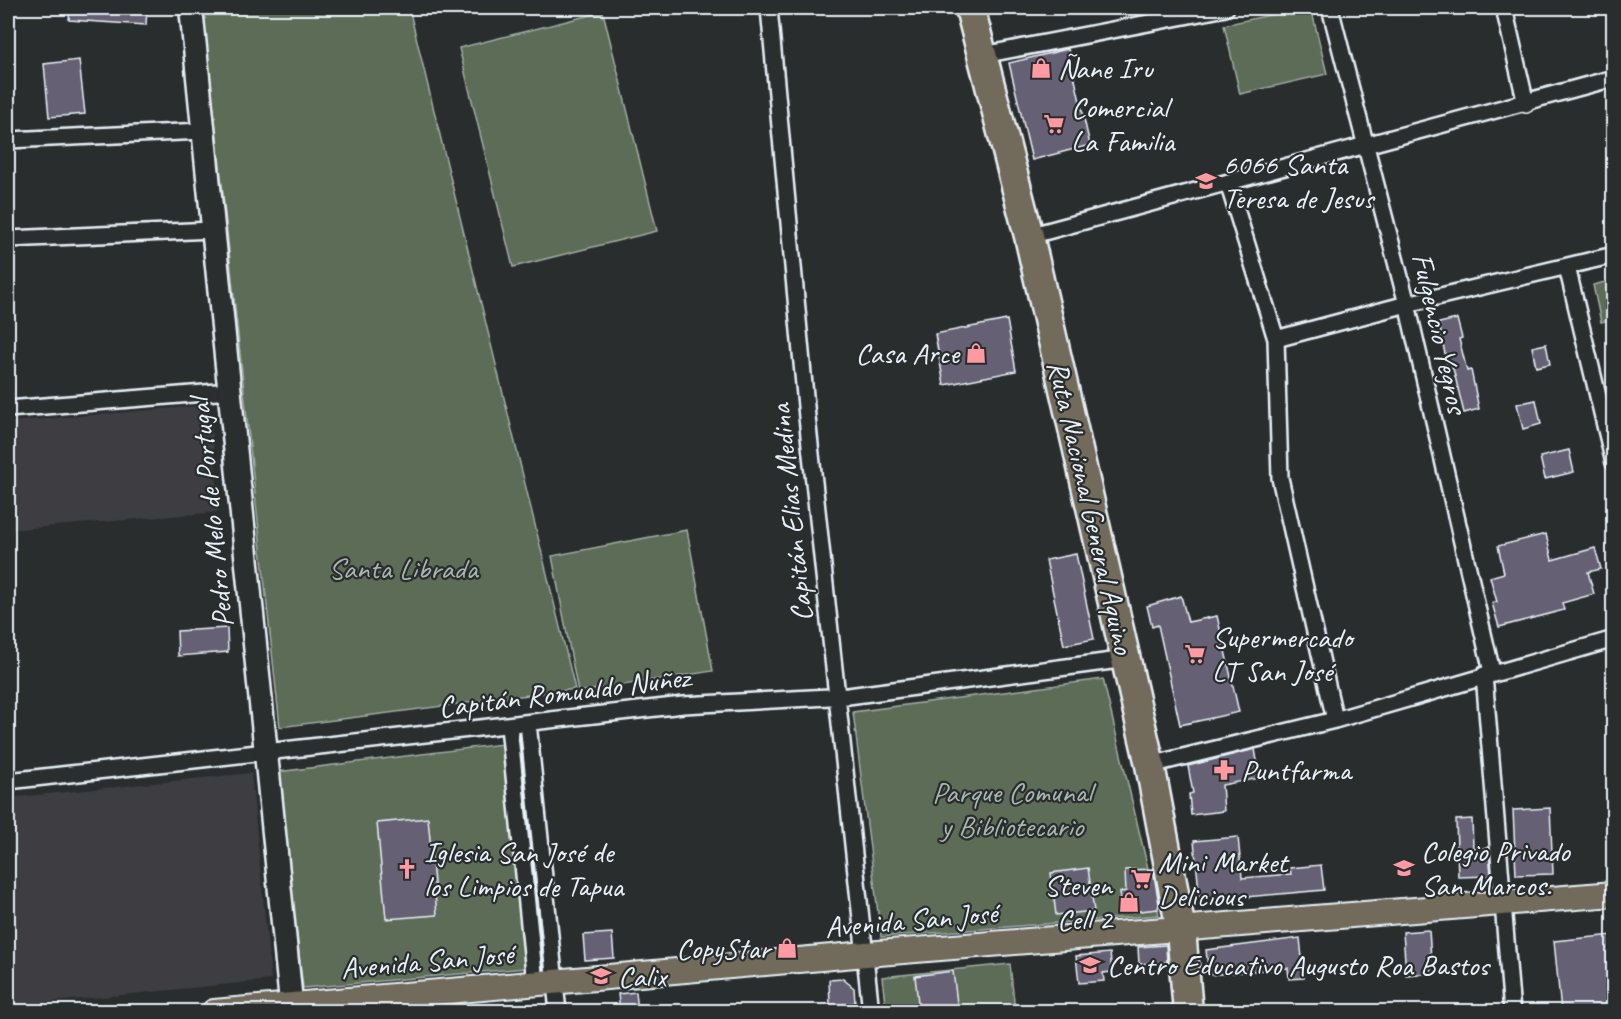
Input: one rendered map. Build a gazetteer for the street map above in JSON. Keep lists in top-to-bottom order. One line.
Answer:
{"streets":{"highway":["Ruta Nacional General Aquino"],"main road":["Avenida San José"],"street":["Fulgencio Yegros","Pedro Melo de Portugal","Capitán Elias Medina","Capitán Romualdo Nuñez"]},"crossings":[["Fulgencio Yegros","Avenida San José"],["Ruta Nacional General Aquino","Capitán Romualdo Nuñez"],["Ruta Nacional General Aquino","Avenida San José"],["Pedro Melo de Portugal","Capitán Romualdo Nuñez"],["Pedro Melo de Portugal","Avenida San José"],["Capitán Elias Medina","Capitán Romualdo Nuñez"],["Capitán Elias Medina","Avenida San José"]],"parks":["Santa Librada","Parque Comunal y Bibliotecario"],"places":{"shop":["Ñane Iru","Casa Arce","Steven Cell 2","CopyStar"],"supermarket":["Comercial La Familia","Supermercado LT San José","Mini Market Delicious"],"school or university":["6066 Santa Teresa de Jesus","Colegio Privado San Marcos.","Centro Educativo Augusto Roa Bastos","Calix"],"pharmacy":["Puntfarma"],"church":["Iglesia San José de los Limpios de Tapua"]}}
